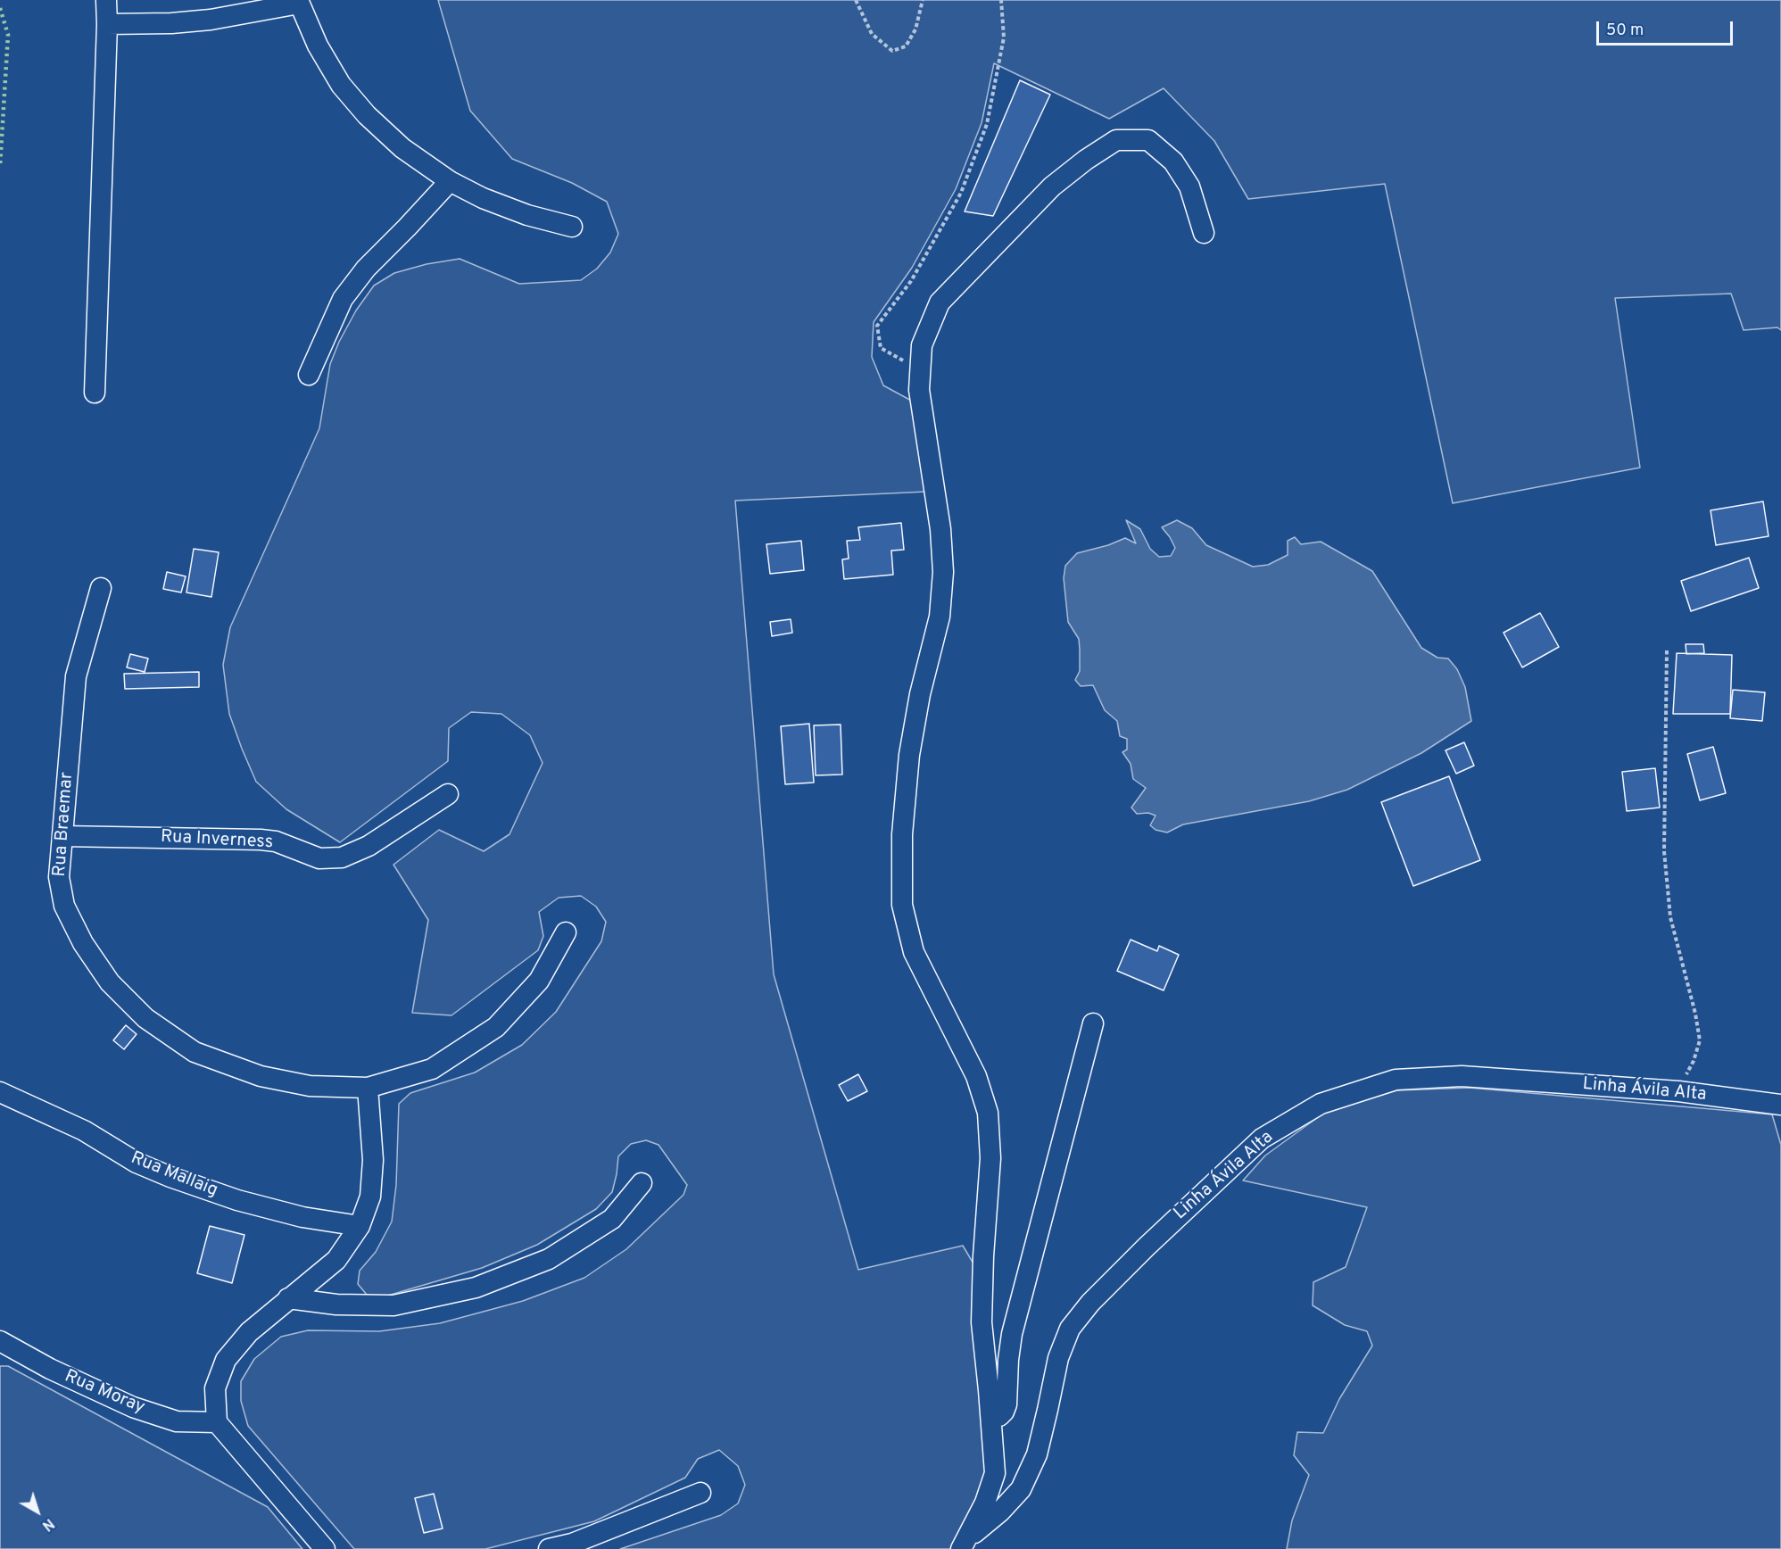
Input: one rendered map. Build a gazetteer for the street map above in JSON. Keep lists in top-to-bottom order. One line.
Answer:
{"streets":{"street":["Rua Braemar","Rua Inverness","Linha Ávila Alta","Rua Mallaig","Rua Moray"]},"crossings":[["Rua Braemar","Rua Inverness"]],"scale_bar":"50 m","north":"bottom right"}
